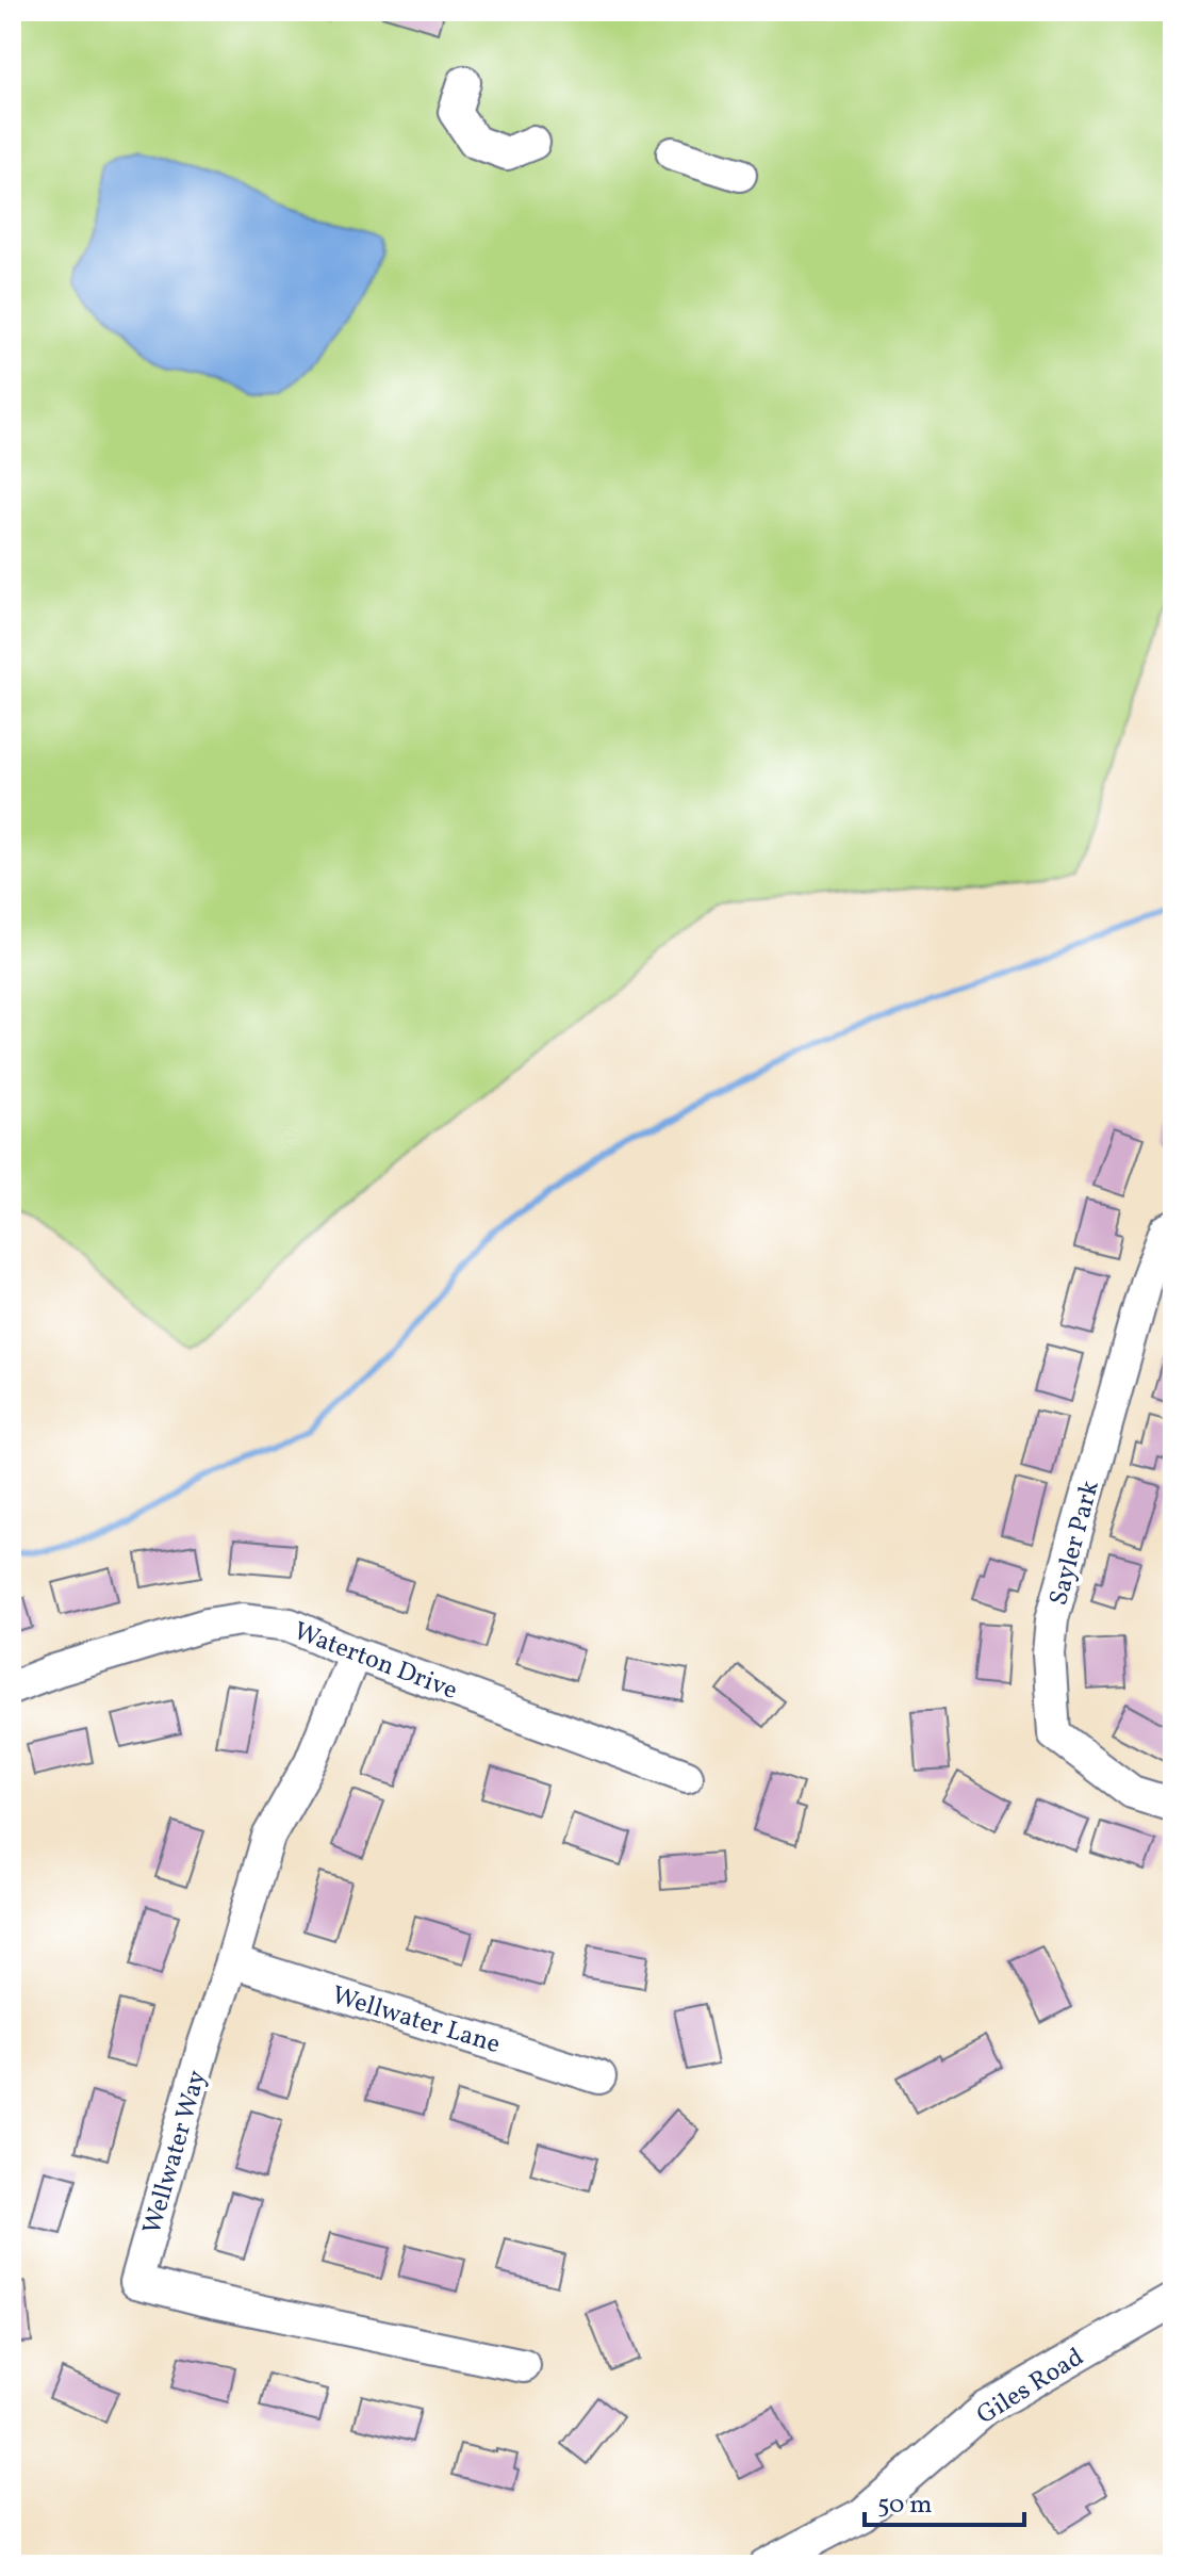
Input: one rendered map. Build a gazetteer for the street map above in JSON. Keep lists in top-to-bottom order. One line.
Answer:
{"streets":{"street":["Sayler Park","Waterton Drive","Wellwater Lane","Wellwater Way","Giles Road"]},"crossings":[["Waterton Drive","Wellwater Way"],["Wellwater Lane","Wellwater Way"]],"scale_bar":"50 m"}
